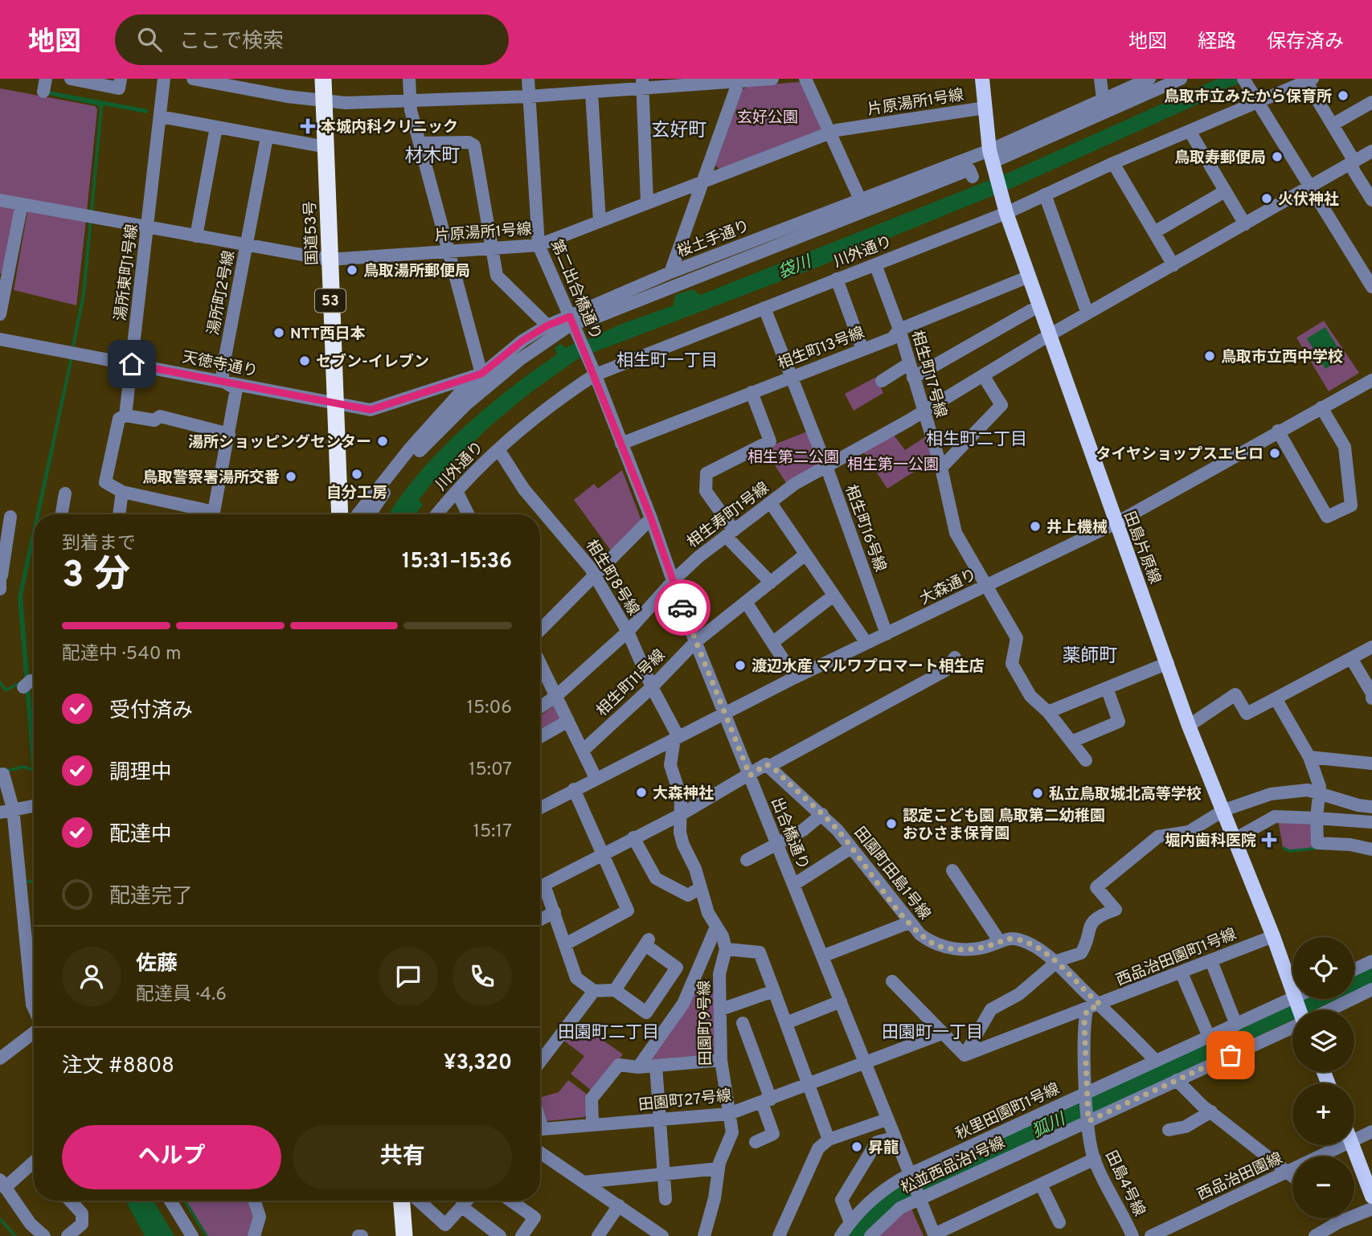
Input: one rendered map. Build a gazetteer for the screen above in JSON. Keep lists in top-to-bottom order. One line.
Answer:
{"streets":{"highway":["国道53号","53"],"main road":["田島片原線"],"street":["片原湯所1号線","桜土手通り","川外通り","湯所東町1号線","第二出合橋通り","湯所町2号線","相生町13号線","天徳寺通り","相生町17号線","相生寿町1号線","相生町16号線","相生町8号線","大森通り","相生町11号線","出合橋通り","田園町田島1号線","西品治田園町1号線","田園町9号線","田園町27号線","秋里田園町1号線","松並西品治1号線","西品治田園線","田島4号線"]},"crossings":[["片原湯所1号線","国道53号"],["片原湯所1号線","湯所東町1号線"],["片原湯所1号線","第二出合橋通り"],["片原湯所1号線","湯所町2号線"],["片原湯所1号線","田島片原線"],["国道53号","天徳寺通り"],["桜土手通り","第二出合橋通り"],["桜土手通り","天徳寺通り"],["桜土手通り","田島片原線"],["川外通り","第二出合橋通り"],["川外通り","相生町17号線"],["川外通り","相生町16号線"],["川外通り","田島片原線"],["川外通り","相生町8号線"],["川外通り","出合橋通り"],["湯所東町1号線","天徳寺通り"],["第二出合橋通り","出合橋通り"],["湯所町2号線","天徳寺通り"],["相生町13号線","相生町17号線"],["相生町13号線","相生町16号線"],["相生町13号線","田島片原線"],["相生町13号線","出合橋通り"],["相生町17号線","相生寿町1号線"],["相生町17号線","大森通り"],["相生寿町1号線","相生町16号線"],["相生寿町1号線","田島片原線"],["相生寿町1号線","相生町8号線"],["相生寿町1号線","出合橋通り"],["相生町16号線","大森通り"],["田島片原線","大森通り"],["田島片原線","西品治田園町1号線"],["相生町8号線","大森通り"],["相生町8号線","相生町11号線"],["大森通り","出合橋通り"],["相生町11号線","出合橋通り"],["出合橋通り","田園町27号線"],["出合橋通り","秋里田園町1号線"],["出合橋通り","松並西品治1号線"],["田園町田島1号線","西品治田園町1号線"],["田園町田島1号線","秋里田園町1号線"],["西品治田園町1号線","田島4号線"],["田園町9号線","田園町27号線"],["秋里田園町1号線","田島4号線"],["松並西品治1号線","田島4号線"]],"districts":["玄好町","材木町","相生町一丁目","相生町二丁目","薬師町","田園町二丁目","田園町一丁目"],"water":["袋川","狐川"],"parks":["玄好公園","相生第二公園","相生第一公園"],"places":{"other":["鳥取市立みたから保育所","鳥取寿郵便局","火伏神社","鳥取湯所郵便局","NTT西日本","鳥取市立西中学校","セブン-イレブン","湯所ショッピングセンター","タイヤショップスエヒロ","自分工房","鳥取警察署湯所交番","井上機械","渡辺水産 マルワプロマート相生店","大森神社","私立鳥取城北高等学校","認定こども園 鳥取第二幼稚園 おひさま保育園","昇龍"],"health":["本城内科クリニック","堀内歯科医院"]},"page":{"header":"地図","search":"ここで検索","nav":["地図","経路","保存済み"],"heading":["3 分","到着まで","15:31–15:36"],"panel":["佐藤","配達員 · 4.6","注文 #8808","¥3,320"],"bar":"配達中 · 540 m","list":[["受付済み","15:06"],["調理中","15:07"],["配達中","15:17"],"配達完了"],"map_buttons":["+","−"],"buttons":["ヘルプ","共有"]}}
